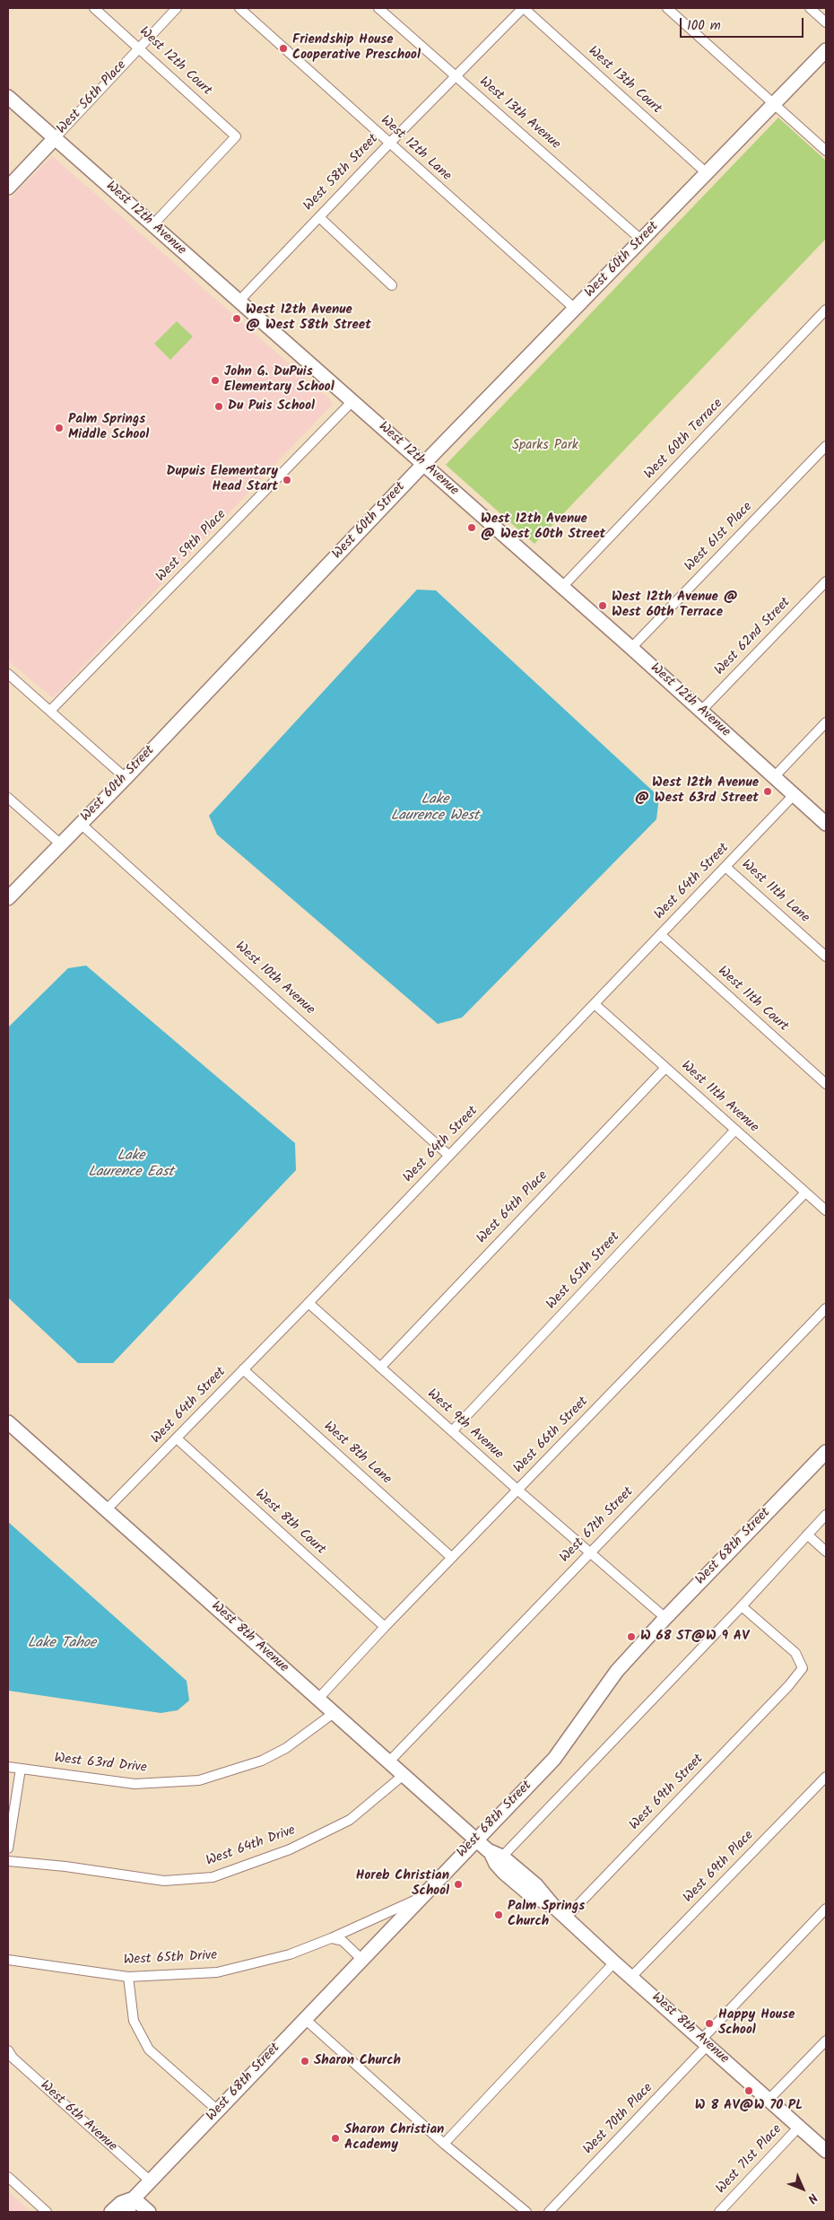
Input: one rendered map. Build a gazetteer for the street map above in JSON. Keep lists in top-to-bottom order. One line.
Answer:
{"streets":{"street":["West 12th Court","West 13th Court","West 56th Place","West 13th Avenue","West 12th Lane","West 58th Street","West 12th Avenue","West 60th Street","West 60th Terrace","West 61st Place","West 59th Place","West 62nd Street","West 64th Street","West 11th Lane","West 10th Avenue","West 11th Court","West 11th Avenue","West 64th Place","West 65th Street","West 9th Avenue","West 66th Street","West 8th Lane","West 8th Court","West 67th Street","West 68th Street","West 8th Avenue","West 63rd Drive","West 69th Street","West 64th Drive","West 69th Place","West 65th Drive","West 6th Avenue","West 70th Place","West 71st Place"]},"crossings":[["West 12th Court","West 56th Place"],["West 12th Court","West 12th Avenue"],["West 13th Court","West 58th Street"],["West 13th Court","West 60th Street"],["West 56th Place","West 12th Avenue"],["West 13th Avenue","West 58th Street"],["West 13th Avenue","West 60th Street"],["West 12th Lane","West 58th Street"],["West 12th Lane","West 60th Street"],["West 58th Street","West 12th Avenue"],["West 12th Avenue","West 60th Street"],["West 12th Avenue","West 60th Terrace"],["West 12th Avenue","West 61st Place"],["West 12th Avenue","West 59th Place"],["West 12th Avenue","West 62nd Street"],["West 12th Avenue","West 64th Street"],["West 60th Street","West 10th Avenue"],["West 64th Street","West 11th Lane"],["West 64th Street","West 10th Avenue"],["West 64th Street","West 11th Court"],["West 64th Street","West 11th Avenue"],["West 64th Street","West 9th Avenue"],["West 64th Street","West 8th Lane"],["West 64th Street","West 8th Court"],["West 64th Street","West 8th Avenue"],["West 11th Avenue","West 64th Place"],["West 11th Avenue","West 65th Street"],["West 11th Avenue","West 66th Street"],["West 64th Place","West 9th Avenue"],["West 65th Street","West 9th Avenue"],["West 9th Avenue","West 66th Street"],["West 9th Avenue","West 67th Street"],["West 9th Avenue","West 68th Street"],["West 66th Street","West 8th Lane"],["West 66th Street","West 8th Court"],["West 66th Street","West 8th Avenue"],["West 67th Street","West 8th Avenue"],["West 68th Street","West 8th Avenue"],["West 68th Street","West 65th Drive"],["West 68th Street","West 6th Avenue"],["West 8th Avenue","West 63rd Drive"],["West 8th Avenue","West 69th Street"],["West 8th Avenue","West 64th Drive"],["West 8th Avenue","West 69th Place"],["West 8th Avenue","West 70th Place"],["West 8th Avenue","West 71st Place"]],"water":["Lake Laurence West","Lake Laurence East","Lake Tahoe"],"parks":["Sparks Park"],"places":["Friendship House Cooperative Preschool","West 12th Avenue @ West 58th Street","John G. DuPuis Elementary School","Du Puis School","Palm Springs Middle School","Dupuis Elementary Head Start","West 12th Avenue @ West 60th Street","West 12th Avenue @ West 60th Terrace","West 12th Avenue @ West 63rd Street","W 68 ST@W 9 AV","Horeb Christian School","Palm Springs Church","Happy House School","Sharon Church","W 8 AV@W 70 PL","Sharon Christian Academy"],"scale_bar":"100 m","north":"bottom right"}
